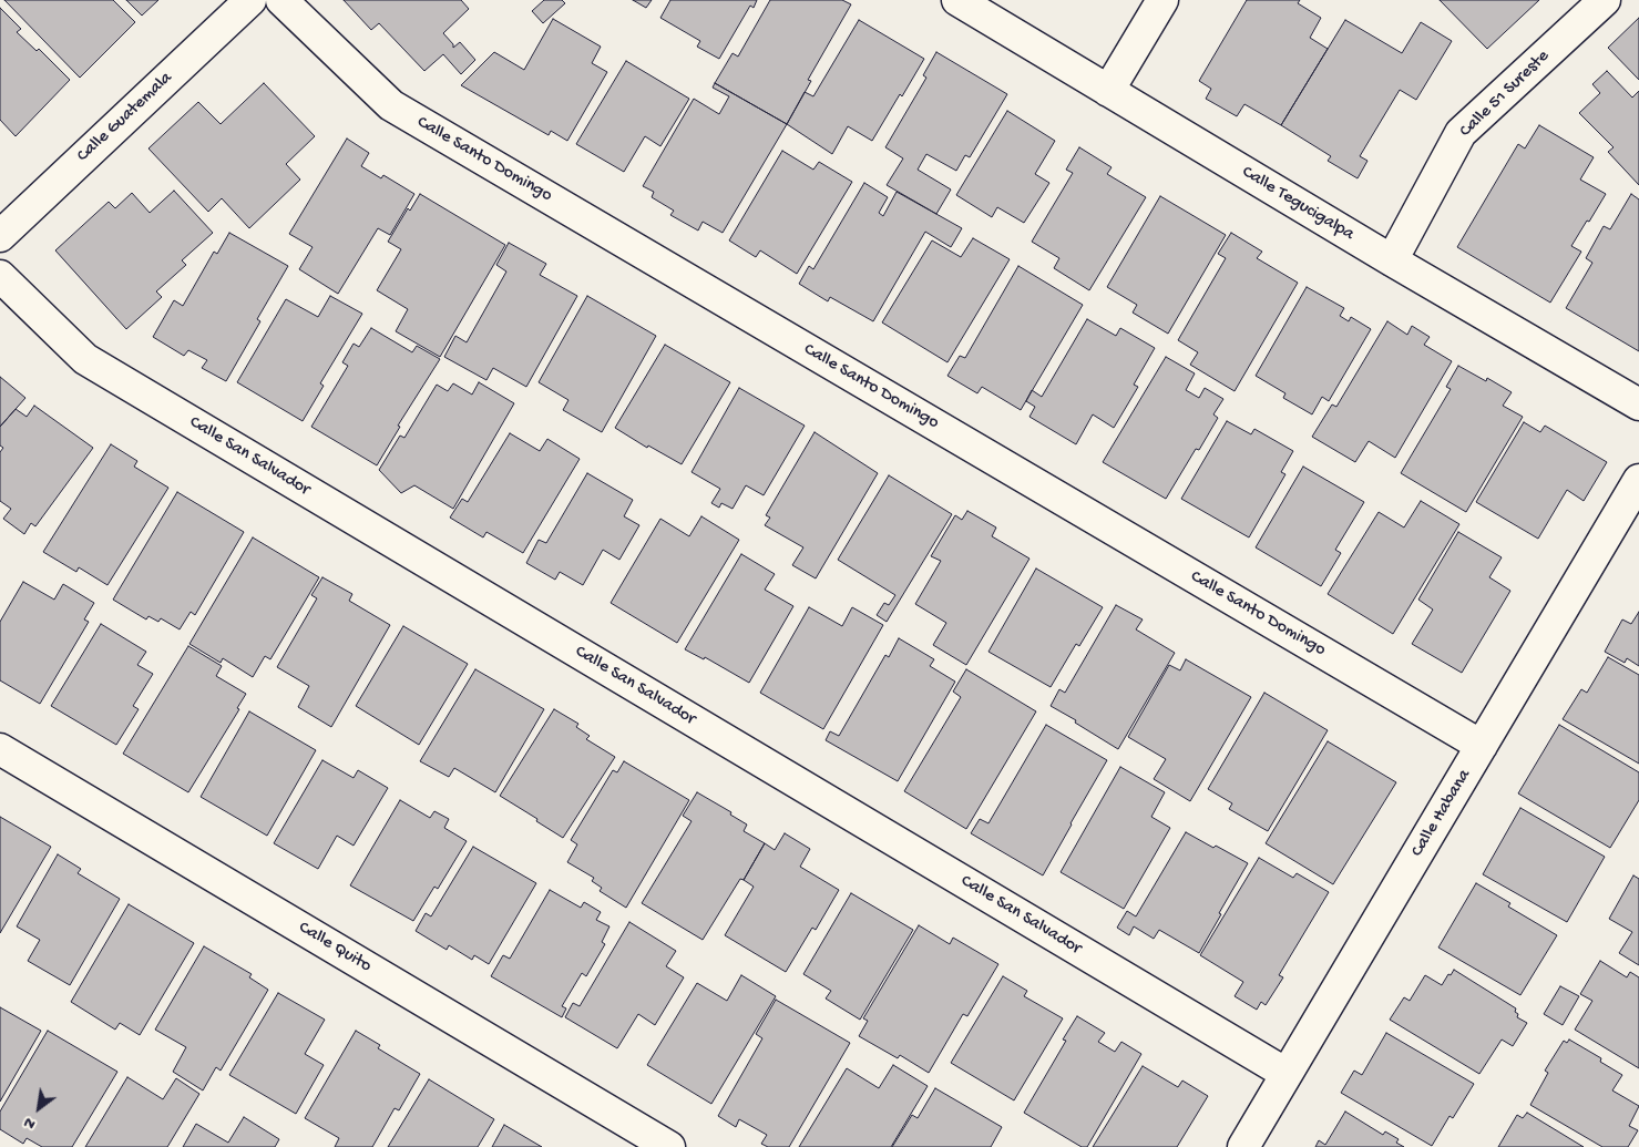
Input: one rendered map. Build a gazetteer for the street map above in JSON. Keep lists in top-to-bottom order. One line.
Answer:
{"streets":{"street":["Calle 51 Sureste","Calle Guatemala","Calle Santo Domingo","Calle Tegucigalpa","Calle San Salvador","Calle Habana","Calle Quito"]},"crossings":[["Calle 51 Sureste","Calle Tegucigalpa"],["Calle Santo Domingo","Calle Habana"],["Calle San Salvador","Calle Habana"]],"north":"bottom left"}
